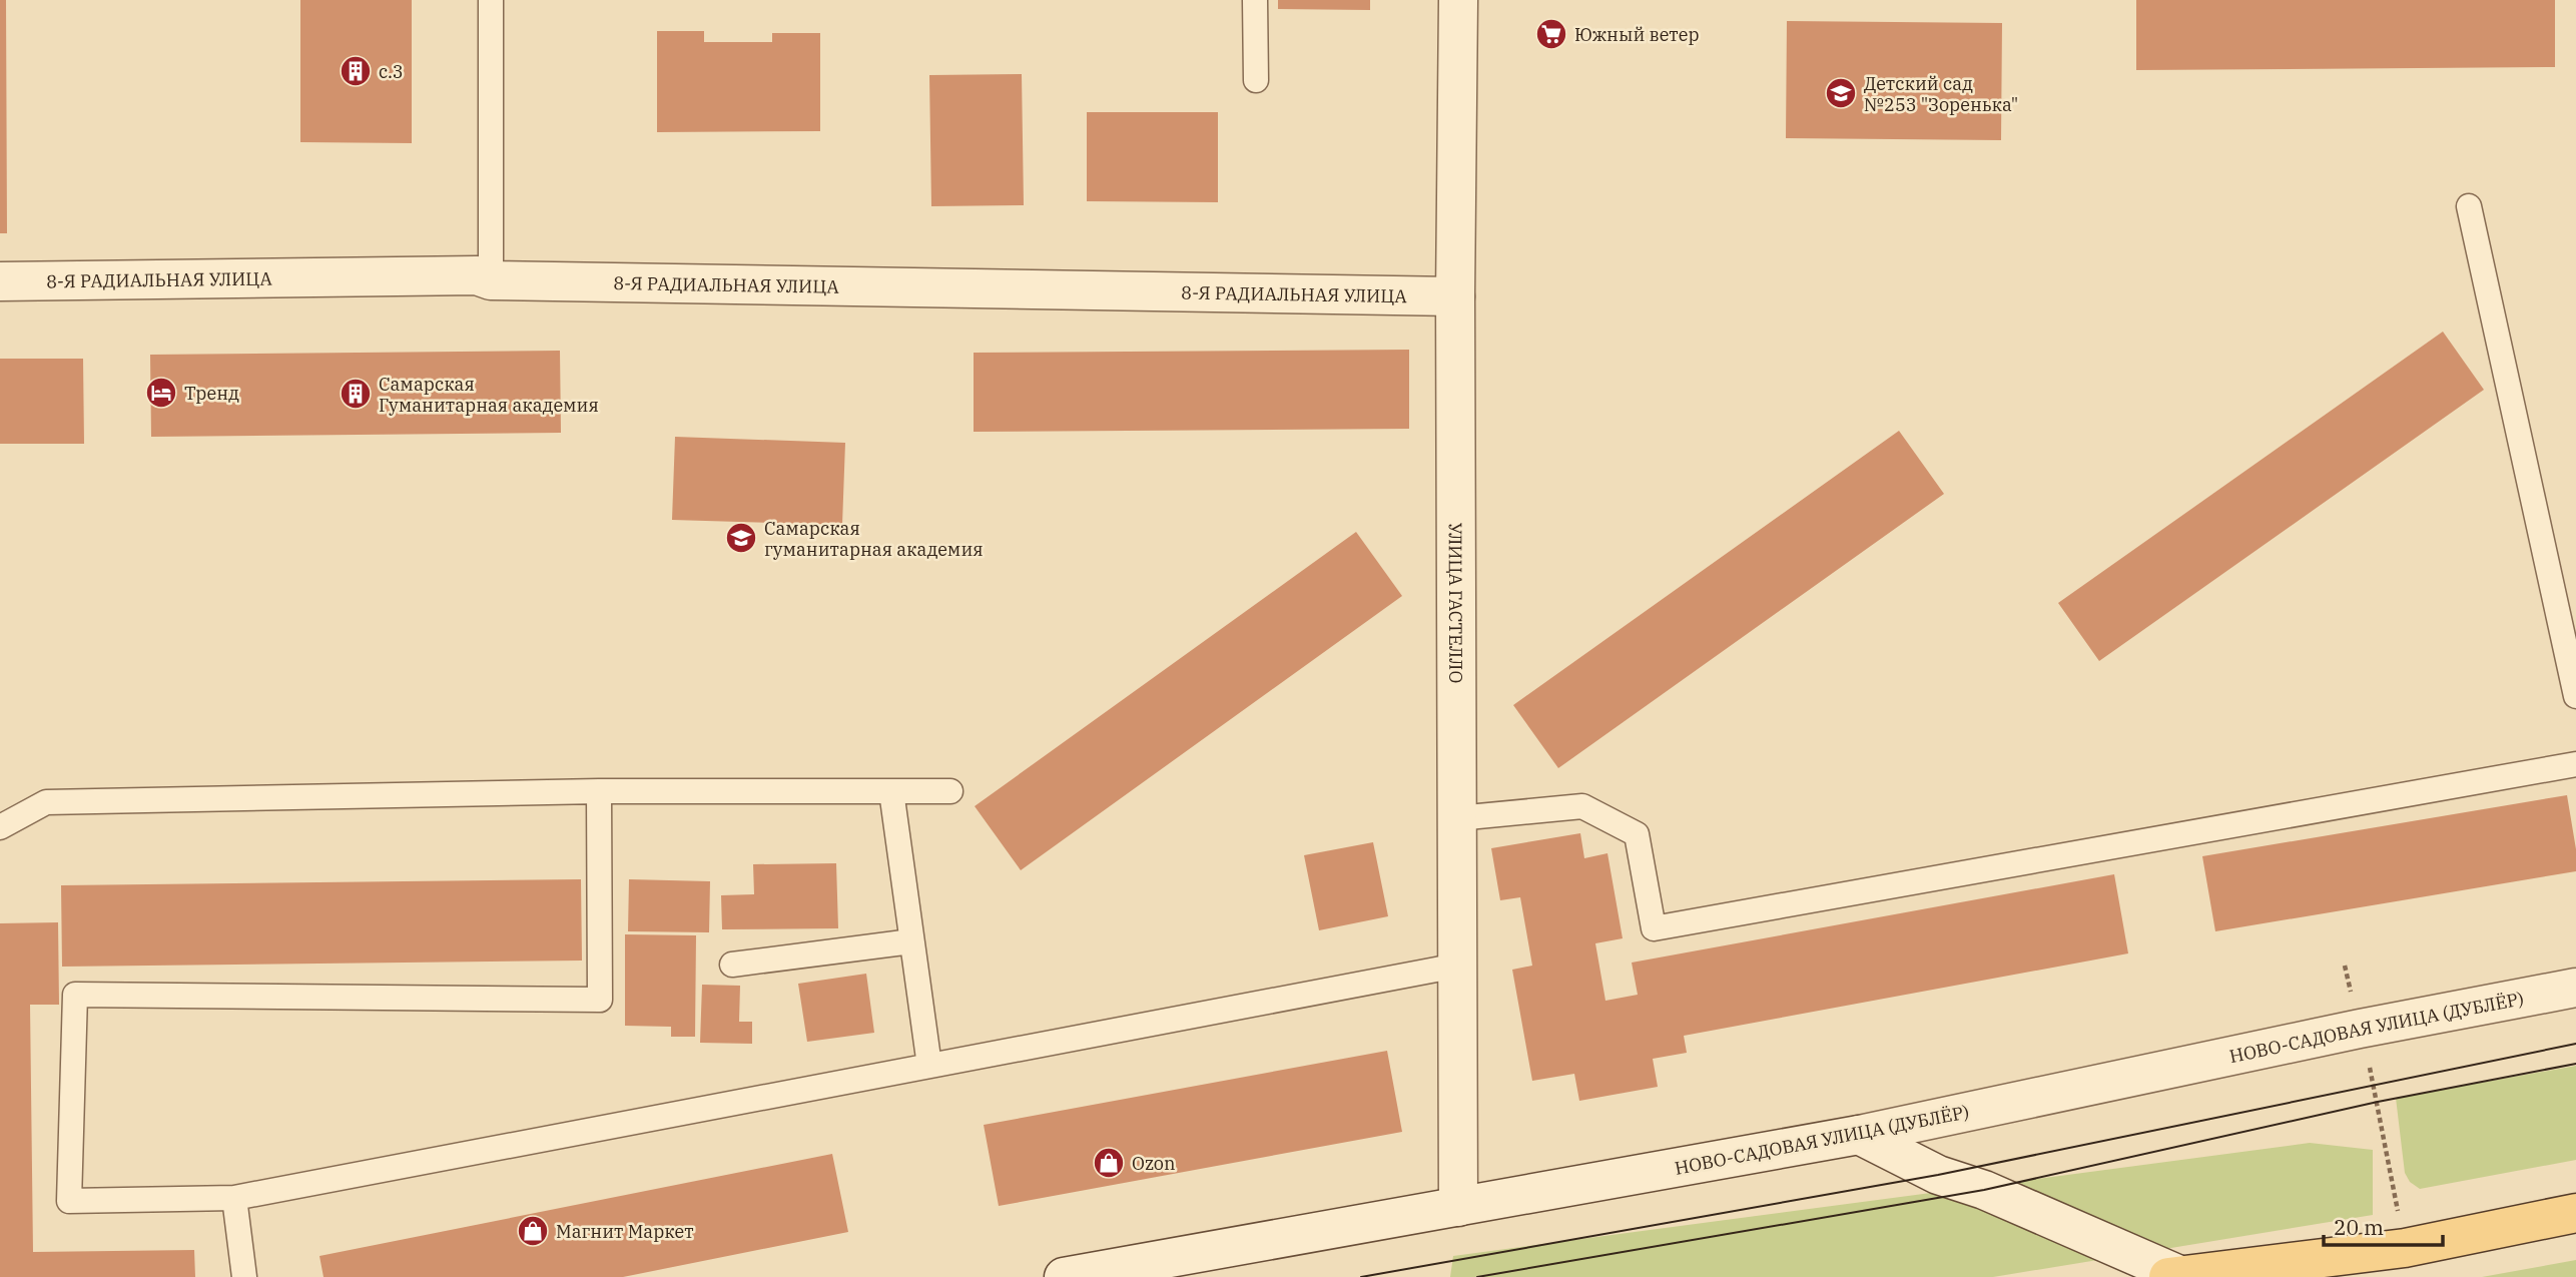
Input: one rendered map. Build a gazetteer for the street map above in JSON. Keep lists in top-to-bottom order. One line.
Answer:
{"streets":{"street":["8-Я РАДИАЛЬНАЯ УЛИЦА","УЛИЦА ГАСТЕЛЛО","НОВО-САДОВАЯ УЛИЦА (ДУБЛЁР)"]},"crossings":[["8-Я РАДИАЛЬНАЯ УЛИЦА","УЛИЦА ГАСТЕЛЛО"],["УЛИЦА ГАСТЕЛЛО","НОВО-САДОВАЯ УЛИЦА (ДУБЛЁР)"]],"places":{"supermarket":["Южный ветер"],"building":["с.3","Самарская Гуманитарная академия"],"school or university":["Детский сад №253 \"Зоренька\"","Самарская гуманитарная академия"],"hotel":["Тренд"],"shop":["Ozon","Магнит Маркет"]},"scale_bar":"20 m"}
